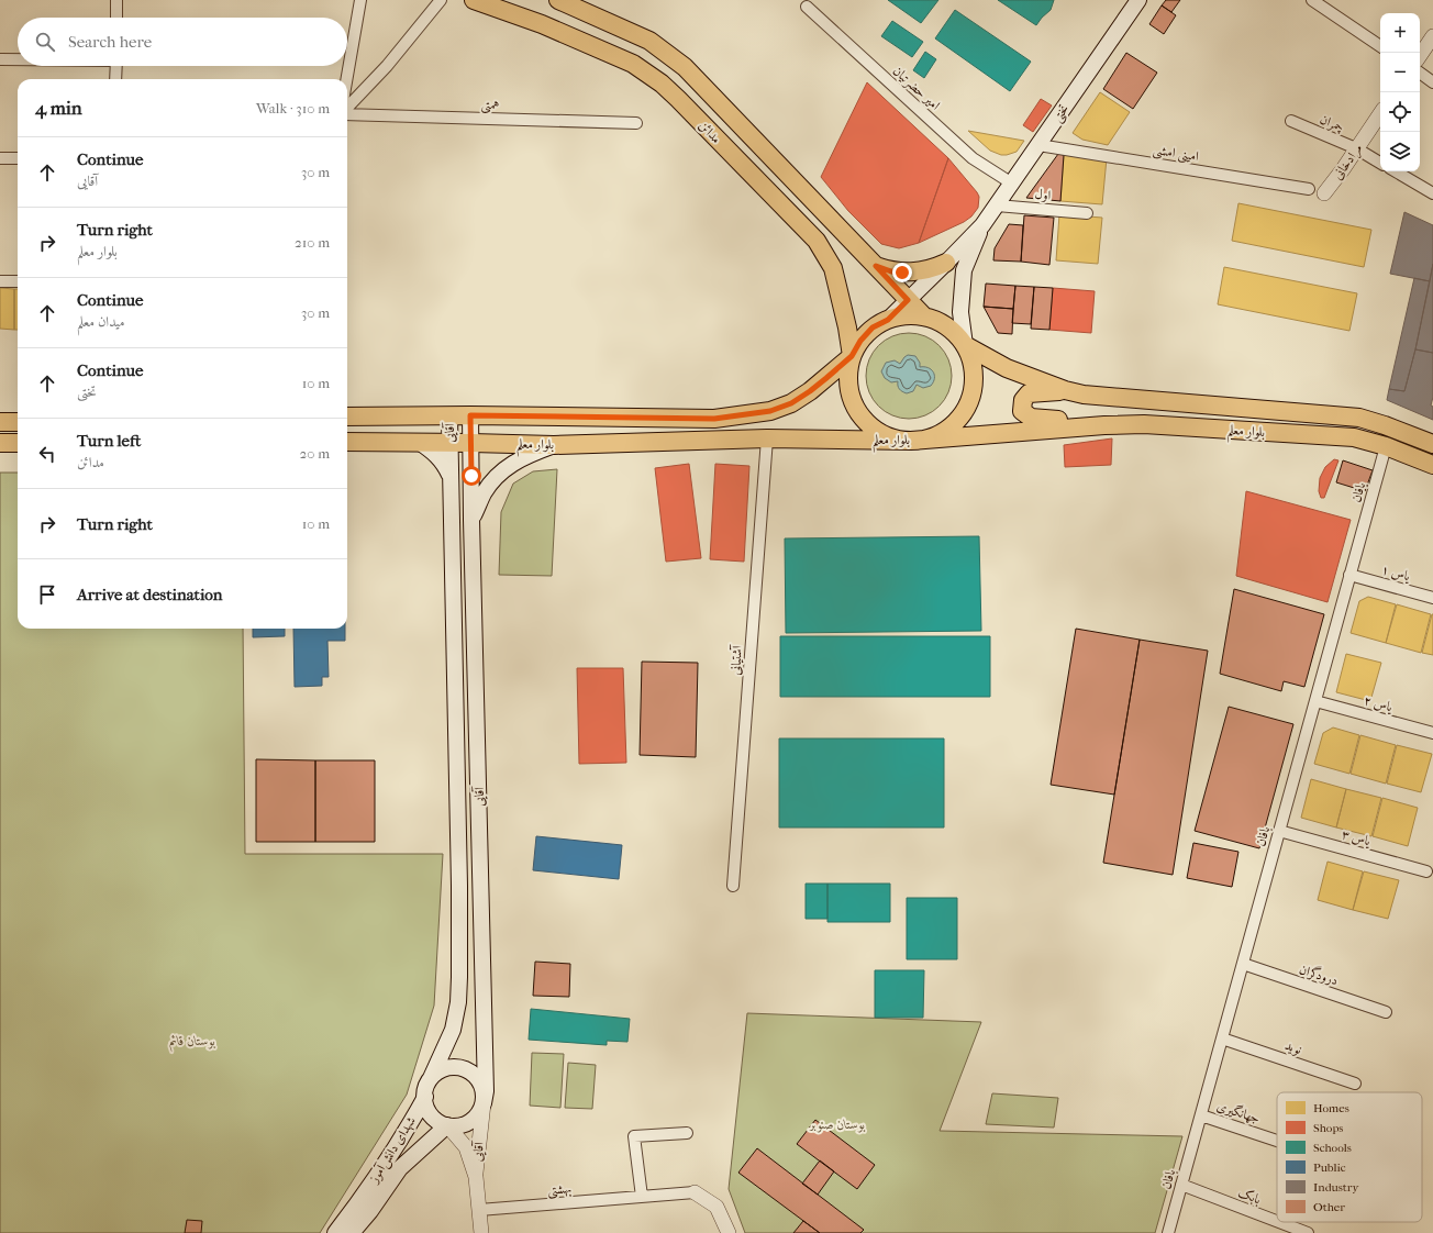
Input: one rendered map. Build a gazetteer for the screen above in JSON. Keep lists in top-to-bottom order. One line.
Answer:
{"streets":{"main road":["تختی","مدائن","بلوار معلم","آقایی","شهدای دانش‌آموز"],"street":["امیر حضرتیان","همتی","چمران","امینی امشی","مرادخانی","اول","بافان","یاس ۱","آشتیانی","یاس ۲","یاس ۳","درودگران","نوید","جهانگیری","بهشتی","بابک"]},"crossings":[["امیر حضرتیان","تختی"],["تختی","مدائن"],["تختی","امینی امشی"],["تختی","اول"],["تختی","بلوار معلم"],["چمران","مرادخانی"],["مدائن","بلوار معلم"],["بلوار معلم","آقایی"],["بلوار معلم","بافان"],["بلوار معلم","آشتیانی"],["آقایی","شهدای دانش‌آموز"],["آقایی","بهشتی"],["بافان","یاس ۱"],["بافان","یاس ۲"],["بافان","یاس ۳"],["بافان","درودگران"],["بافان","نوید"],["بافان","جهانگیری"],["بافان","بابک"]],"parks":["بوستان قائم","بوستان صنوبر"],"legend":["Homes","Shops","Schools","Public","Industry","Other"],"page":{"map_buttons":["+","−"],"search":"Search here","heading":["4 min","Walk · 310 m"],"list":[["Continue","آقایی","30 m"],["Turn right","بلوار معلم","210 m"],["Continue","میدان معلم","30 m"],["Continue","تختی","10 m"],["Turn left","مدائن","20 m"],["Turn right","10 m"],"Arrive at destination"]}}
